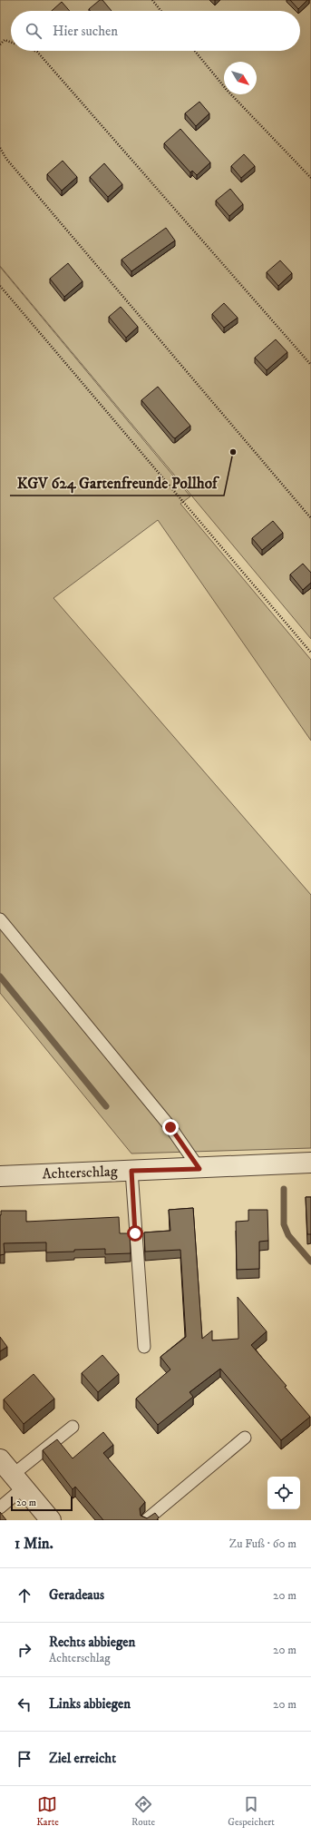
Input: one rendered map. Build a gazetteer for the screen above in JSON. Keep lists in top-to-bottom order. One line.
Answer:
{"streets":{"street":["Achterschlag"]},"places":["KGV 624 Gartenfreunde Pollhof"],"scale_bar":"20 m","north":"bottom right","page":{"search":"Hier suchen","scale":"20 m","heading":["1 Min.","Zu Fuß · 60 m"],"list":[["Geradeaus","20 m"],["Rechts abbiegen","Achterschlag","20 m"],["Links abbiegen","20 m"],"Ziel erreicht"],"nav":["Karte","Route","Gespeichert"]}}
